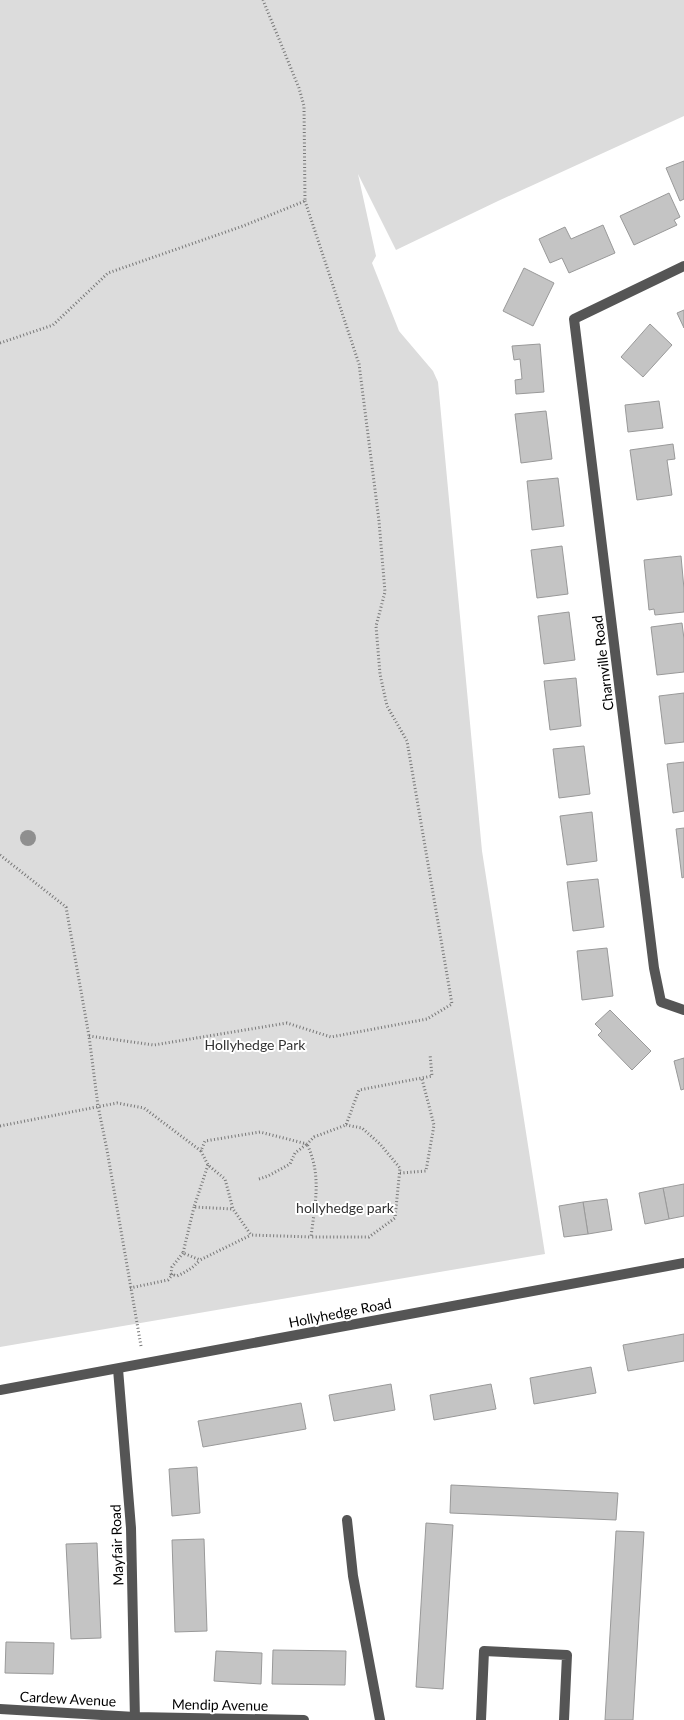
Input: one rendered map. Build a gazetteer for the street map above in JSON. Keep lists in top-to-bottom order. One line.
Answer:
{"streets":{"street":["Charnville Road","Hollyhedge Road","Mayfair Road","Cardew Avenue","Mendip Avenue"]},"crossings":[["Hollyhedge Road","Mayfair Road"],["Mayfair Road","Cardew Avenue"],["Mayfair Road","Mendip Avenue"],["Cardew Avenue","Mendip Avenue"]],"parks":["Hollyhedge Park","hollyhedge park"]}
